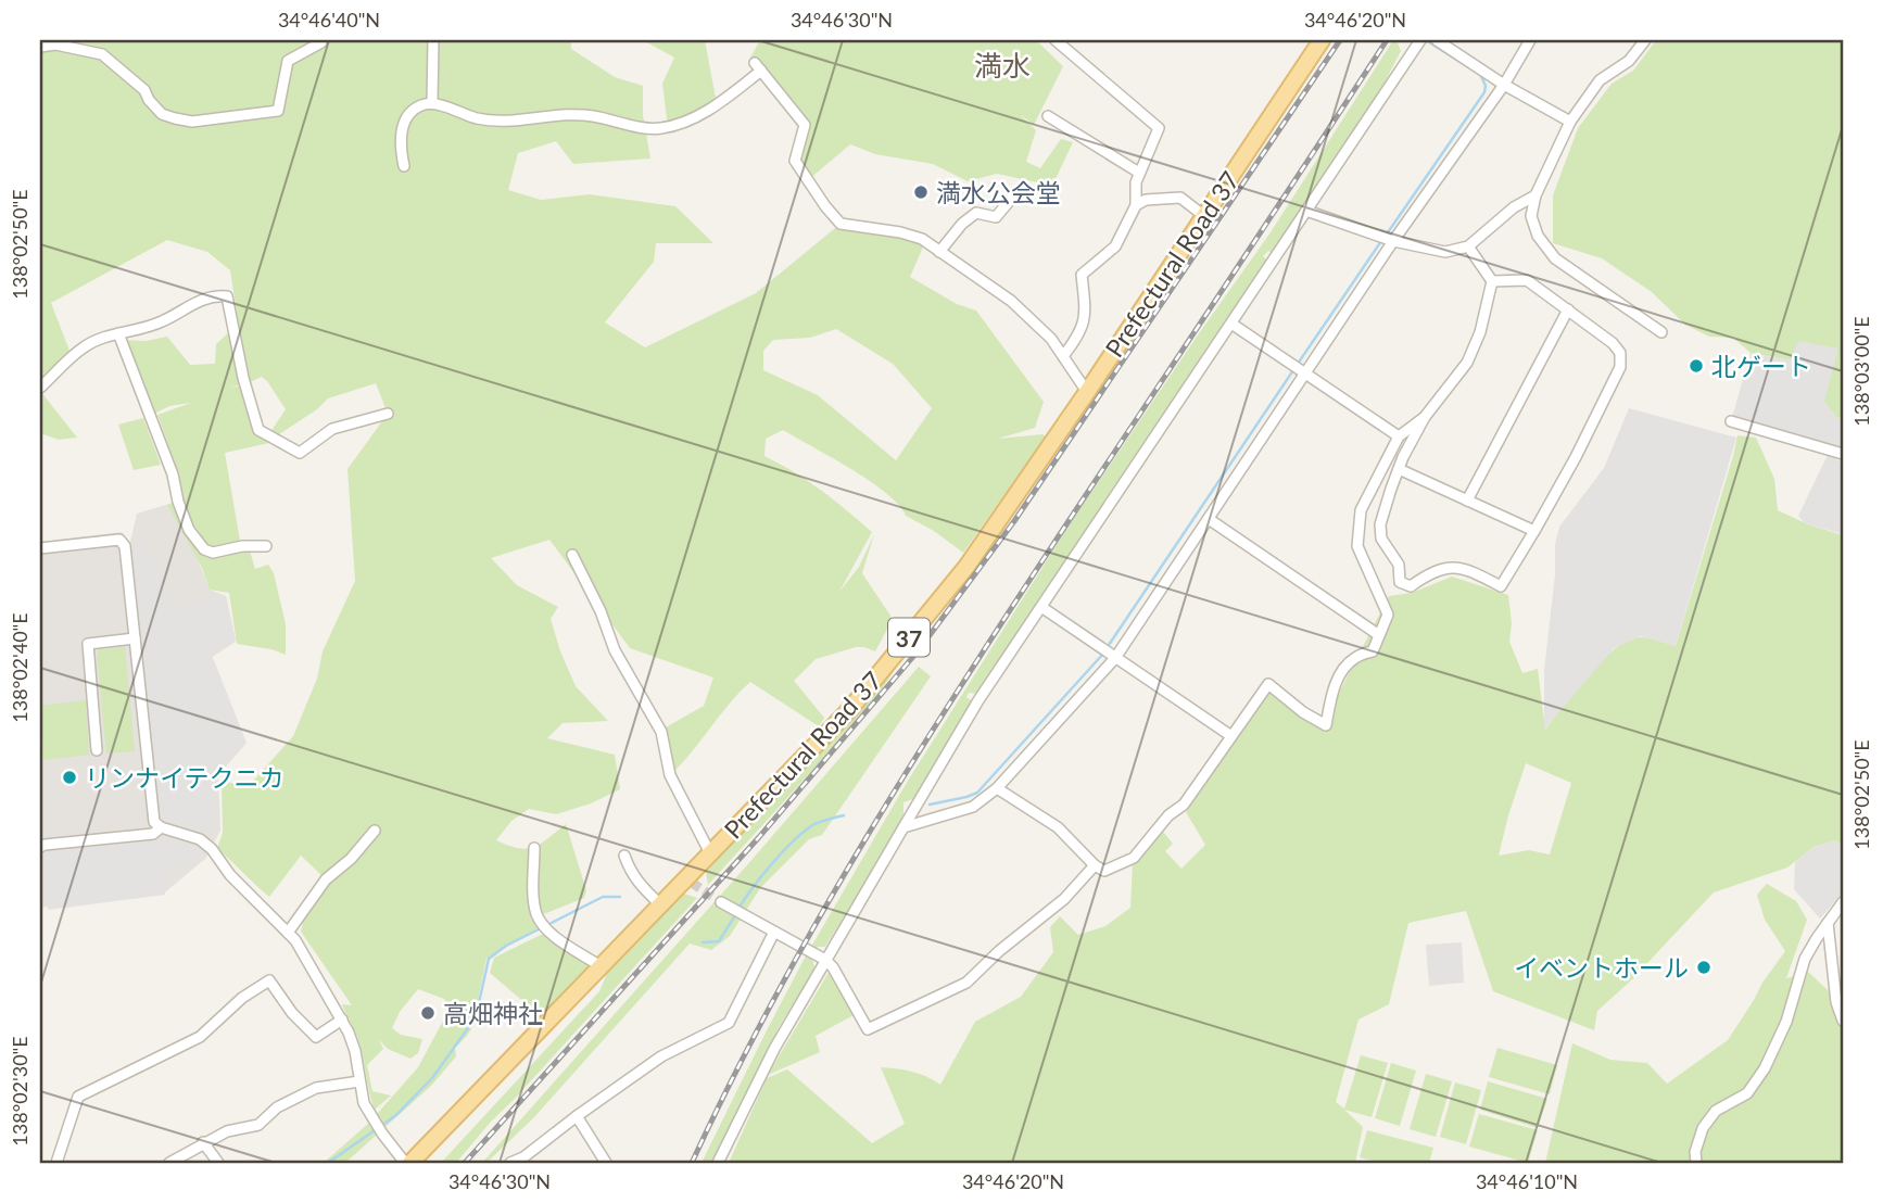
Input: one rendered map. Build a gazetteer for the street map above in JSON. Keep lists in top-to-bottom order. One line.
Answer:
{"streets":{"main road":["Prefectural Road 37","37"]},"districts":["満水"],"places":["満水公会堂","北ゲート","リンナイテクニカ","イベントホール","高畑神社"],"coordinates":["34°46'40\"N","34°46'30\"N","34°46'20\"N","138°02'50\"E","138°03'00\"E","138°02'40\"E","138°02'30\"E","34°46'10\"N"]}
